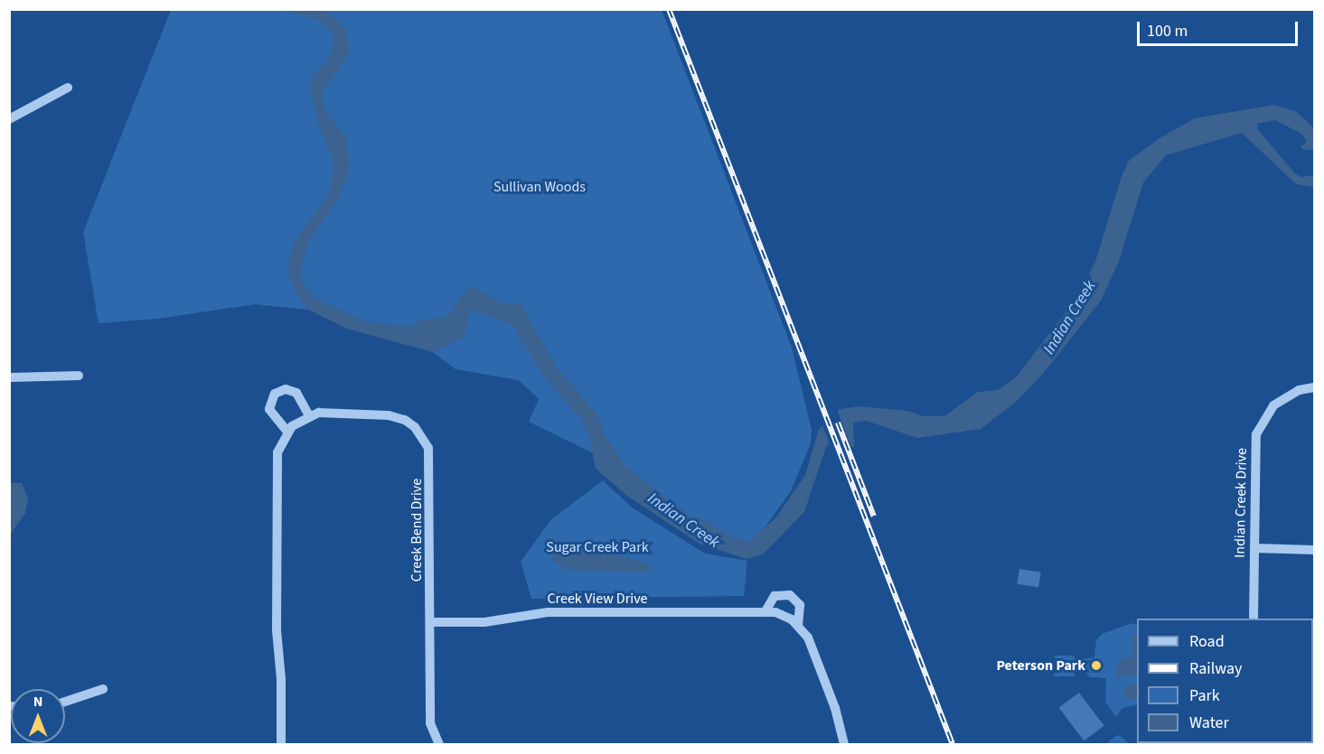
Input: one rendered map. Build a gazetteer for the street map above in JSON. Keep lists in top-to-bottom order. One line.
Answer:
{"streets":{"street":["Indian Creek Drive","Creek Bend Drive","Creek View Drive"]},"crossings":[["Creek Bend Drive","Creek View Drive"]],"water":["Indian Creek"],"parks":["Sullivan Woods","Sugar Creek Park"],"places":["Peterson Park"],"legend":["Road","Railway","Park","Water"],"scale_bar":"100 m","north":"top"}
